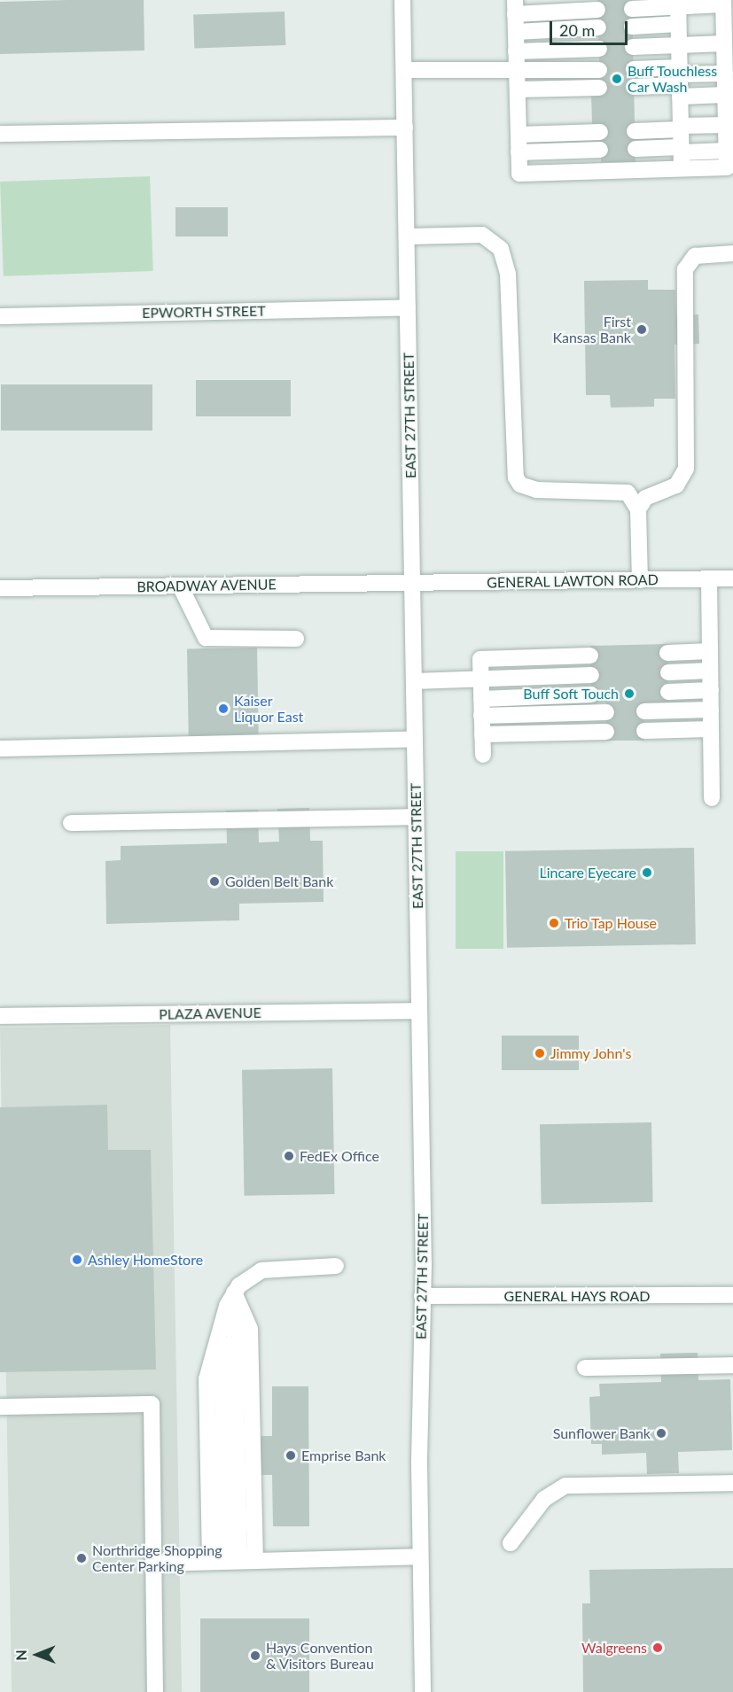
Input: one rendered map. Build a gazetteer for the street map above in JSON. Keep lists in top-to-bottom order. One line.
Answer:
{"streets":{"street":["EPWORTH STREET","EAST 27TH STREET","GENERAL LAWTON ROAD","BROADWAY AVENUE","PLAZA AVENUE","GENERAL HAYS ROAD"]},"crossings":[["EPWORTH STREET","EAST 27TH STREET"],["EAST 27TH STREET","GENERAL LAWTON ROAD"],["EAST 27TH STREET","BROADWAY AVENUE"],["EAST 27TH STREET","PLAZA AVENUE"],["EAST 27TH STREET","GENERAL HAYS ROAD"],["GENERAL LAWTON ROAD","BROADWAY AVENUE"]],"places":["Buff Touchless Car Wash","First Kansas Bank","Buff Soft Touch","Kaiser Liquor East","Lincare Eyecare","Golden Belt Bank","Trio Tap House","Jimmy John's","FedEx Office","Ashley HomeStore","Sunflower Bank","Emprise Bank","Northridge Shopping Center Parking","Walgreens","Hays Convention & Visitors Bureau"],"scale_bar":"20 m","north":"left"}
